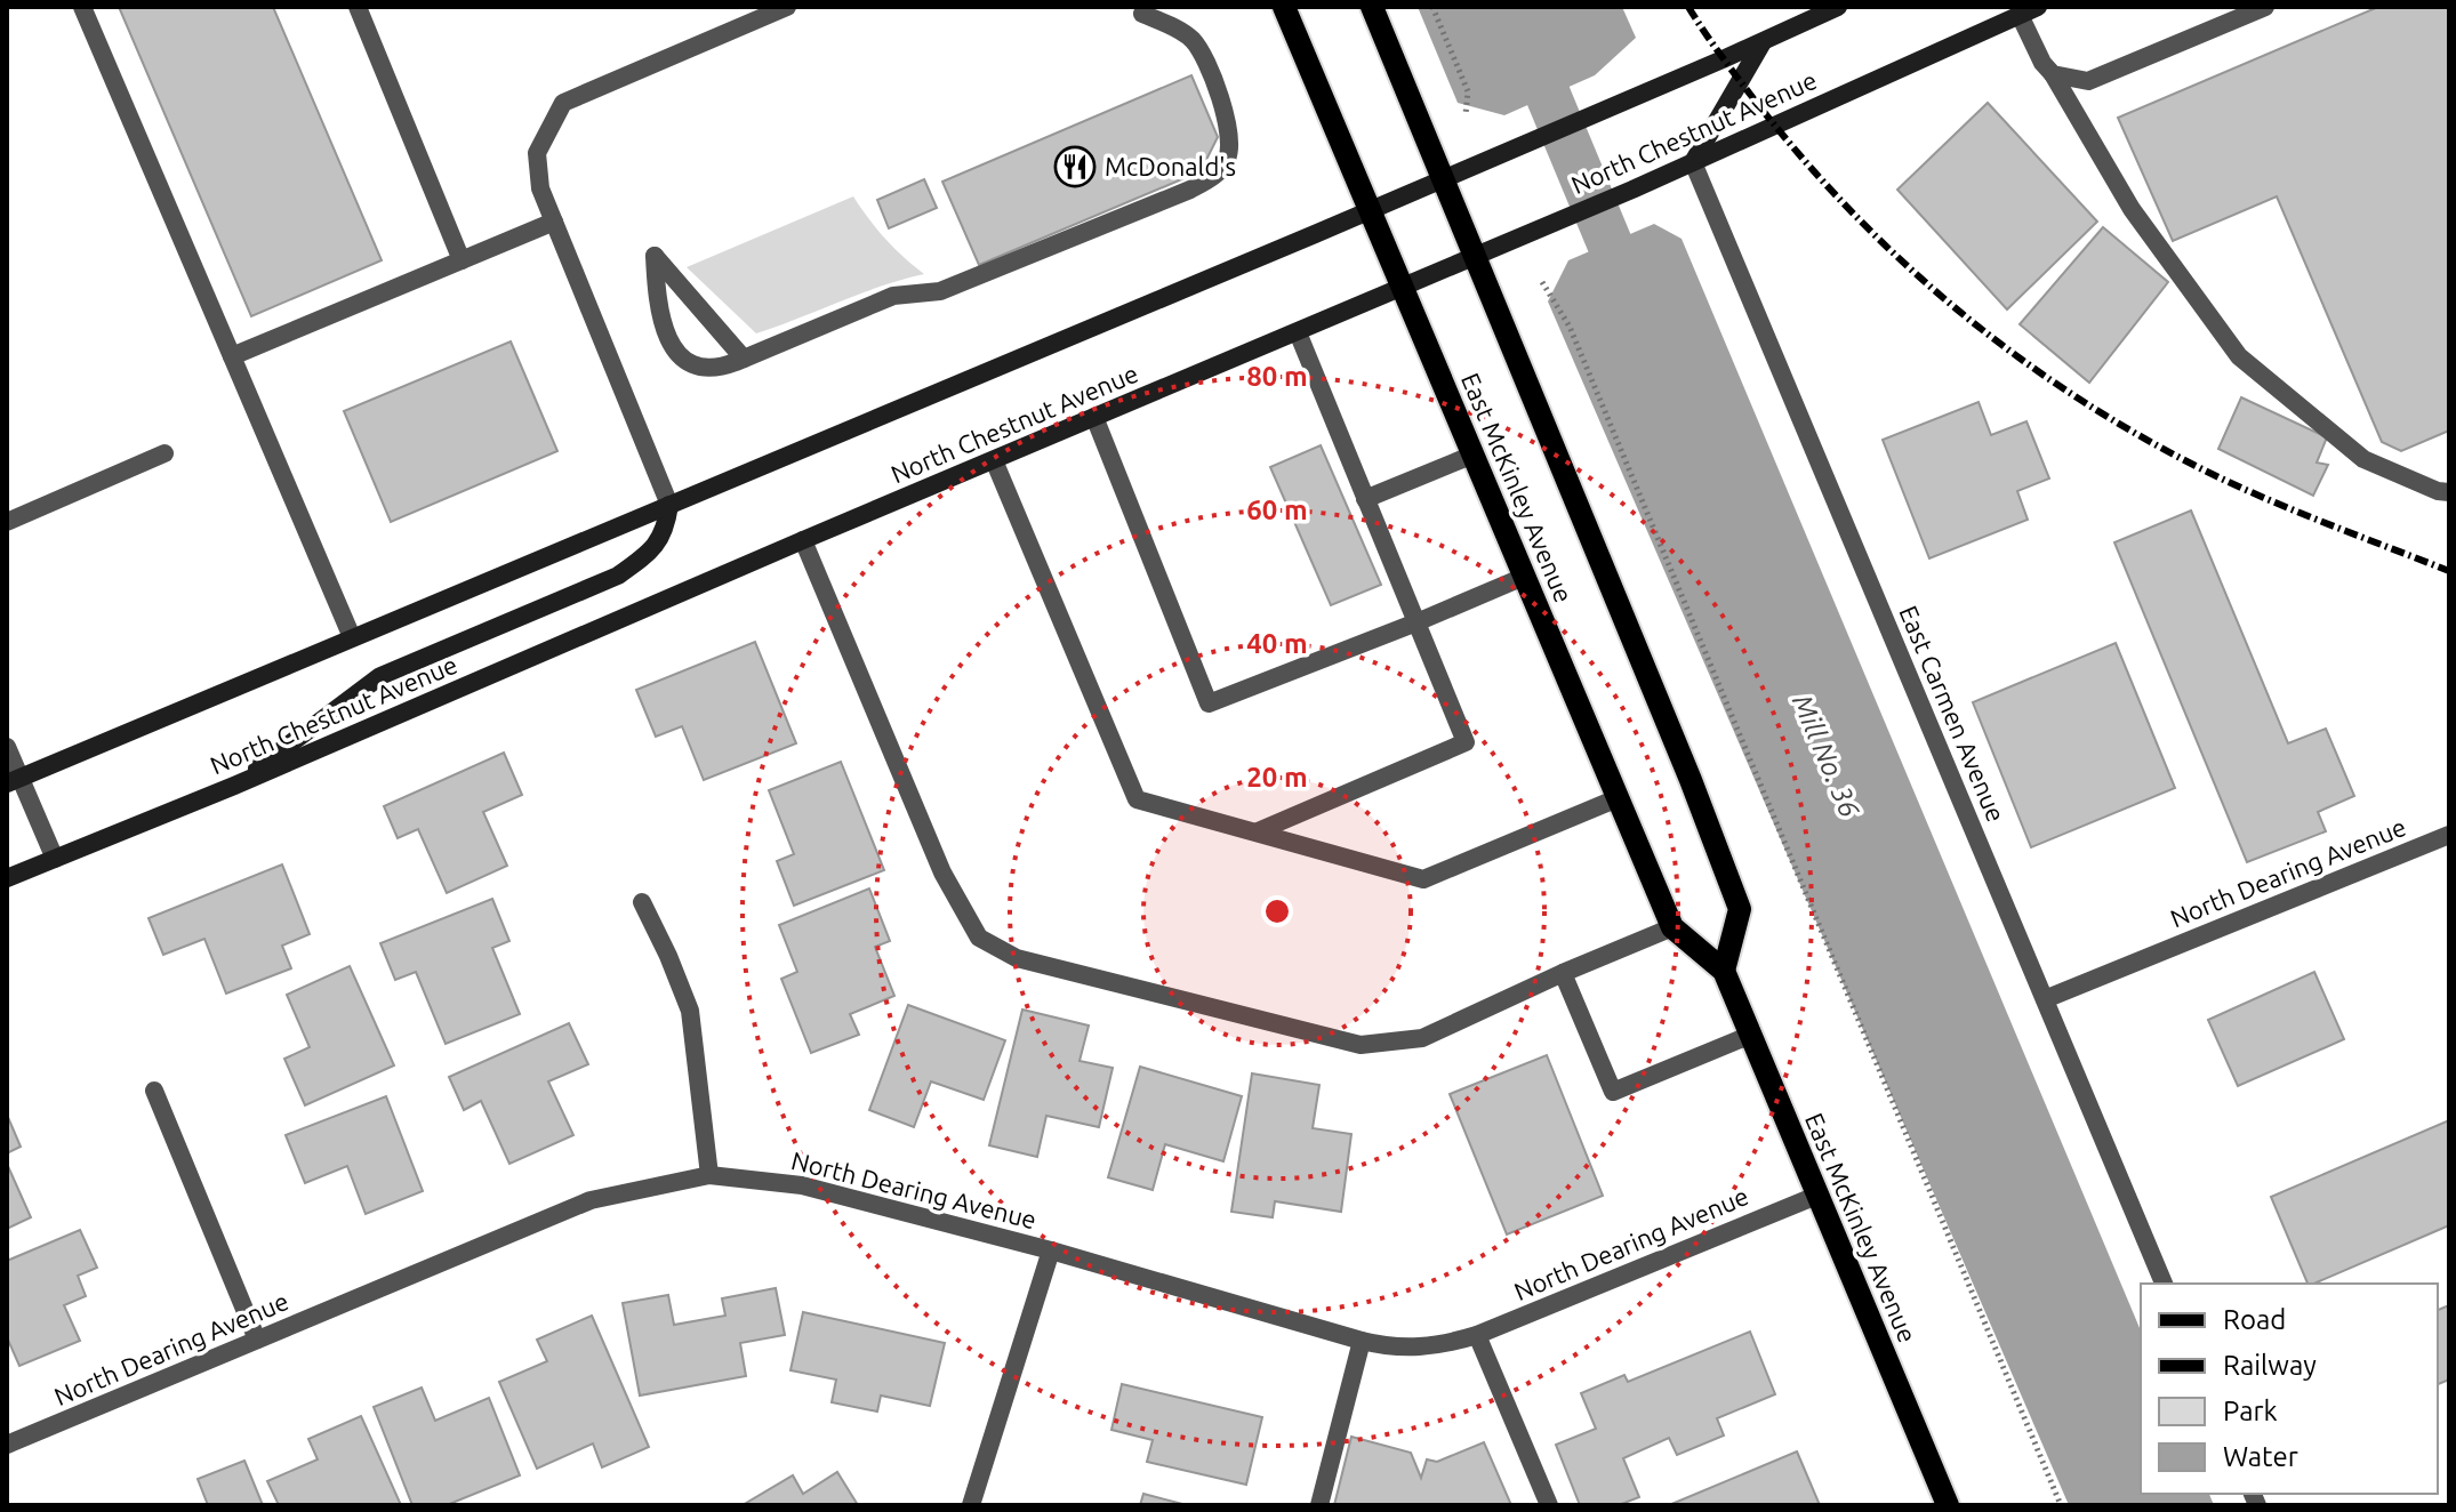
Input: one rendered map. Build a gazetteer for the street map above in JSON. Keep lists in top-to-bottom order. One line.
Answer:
{"streets":{"main road":["North Chestnut Avenue","East McKinley Avenue"],"street":["East Carmen Avenue","North Dearing Avenue"]},"crossings":[["North Chestnut Avenue","East McKinley Avenue"],["North Chestnut Avenue","East Carmen Avenue"],["East McKinley Avenue","North Dearing Avenue"],["East Carmen Avenue","North Dearing Avenue"]],"water":["Mill No. 36"],"places":{"restaurant":["McDonald's"]},"legend":["Road","Railway","Park","Water"],"rings":["80 m","60 m","40 m","20 m"]}
